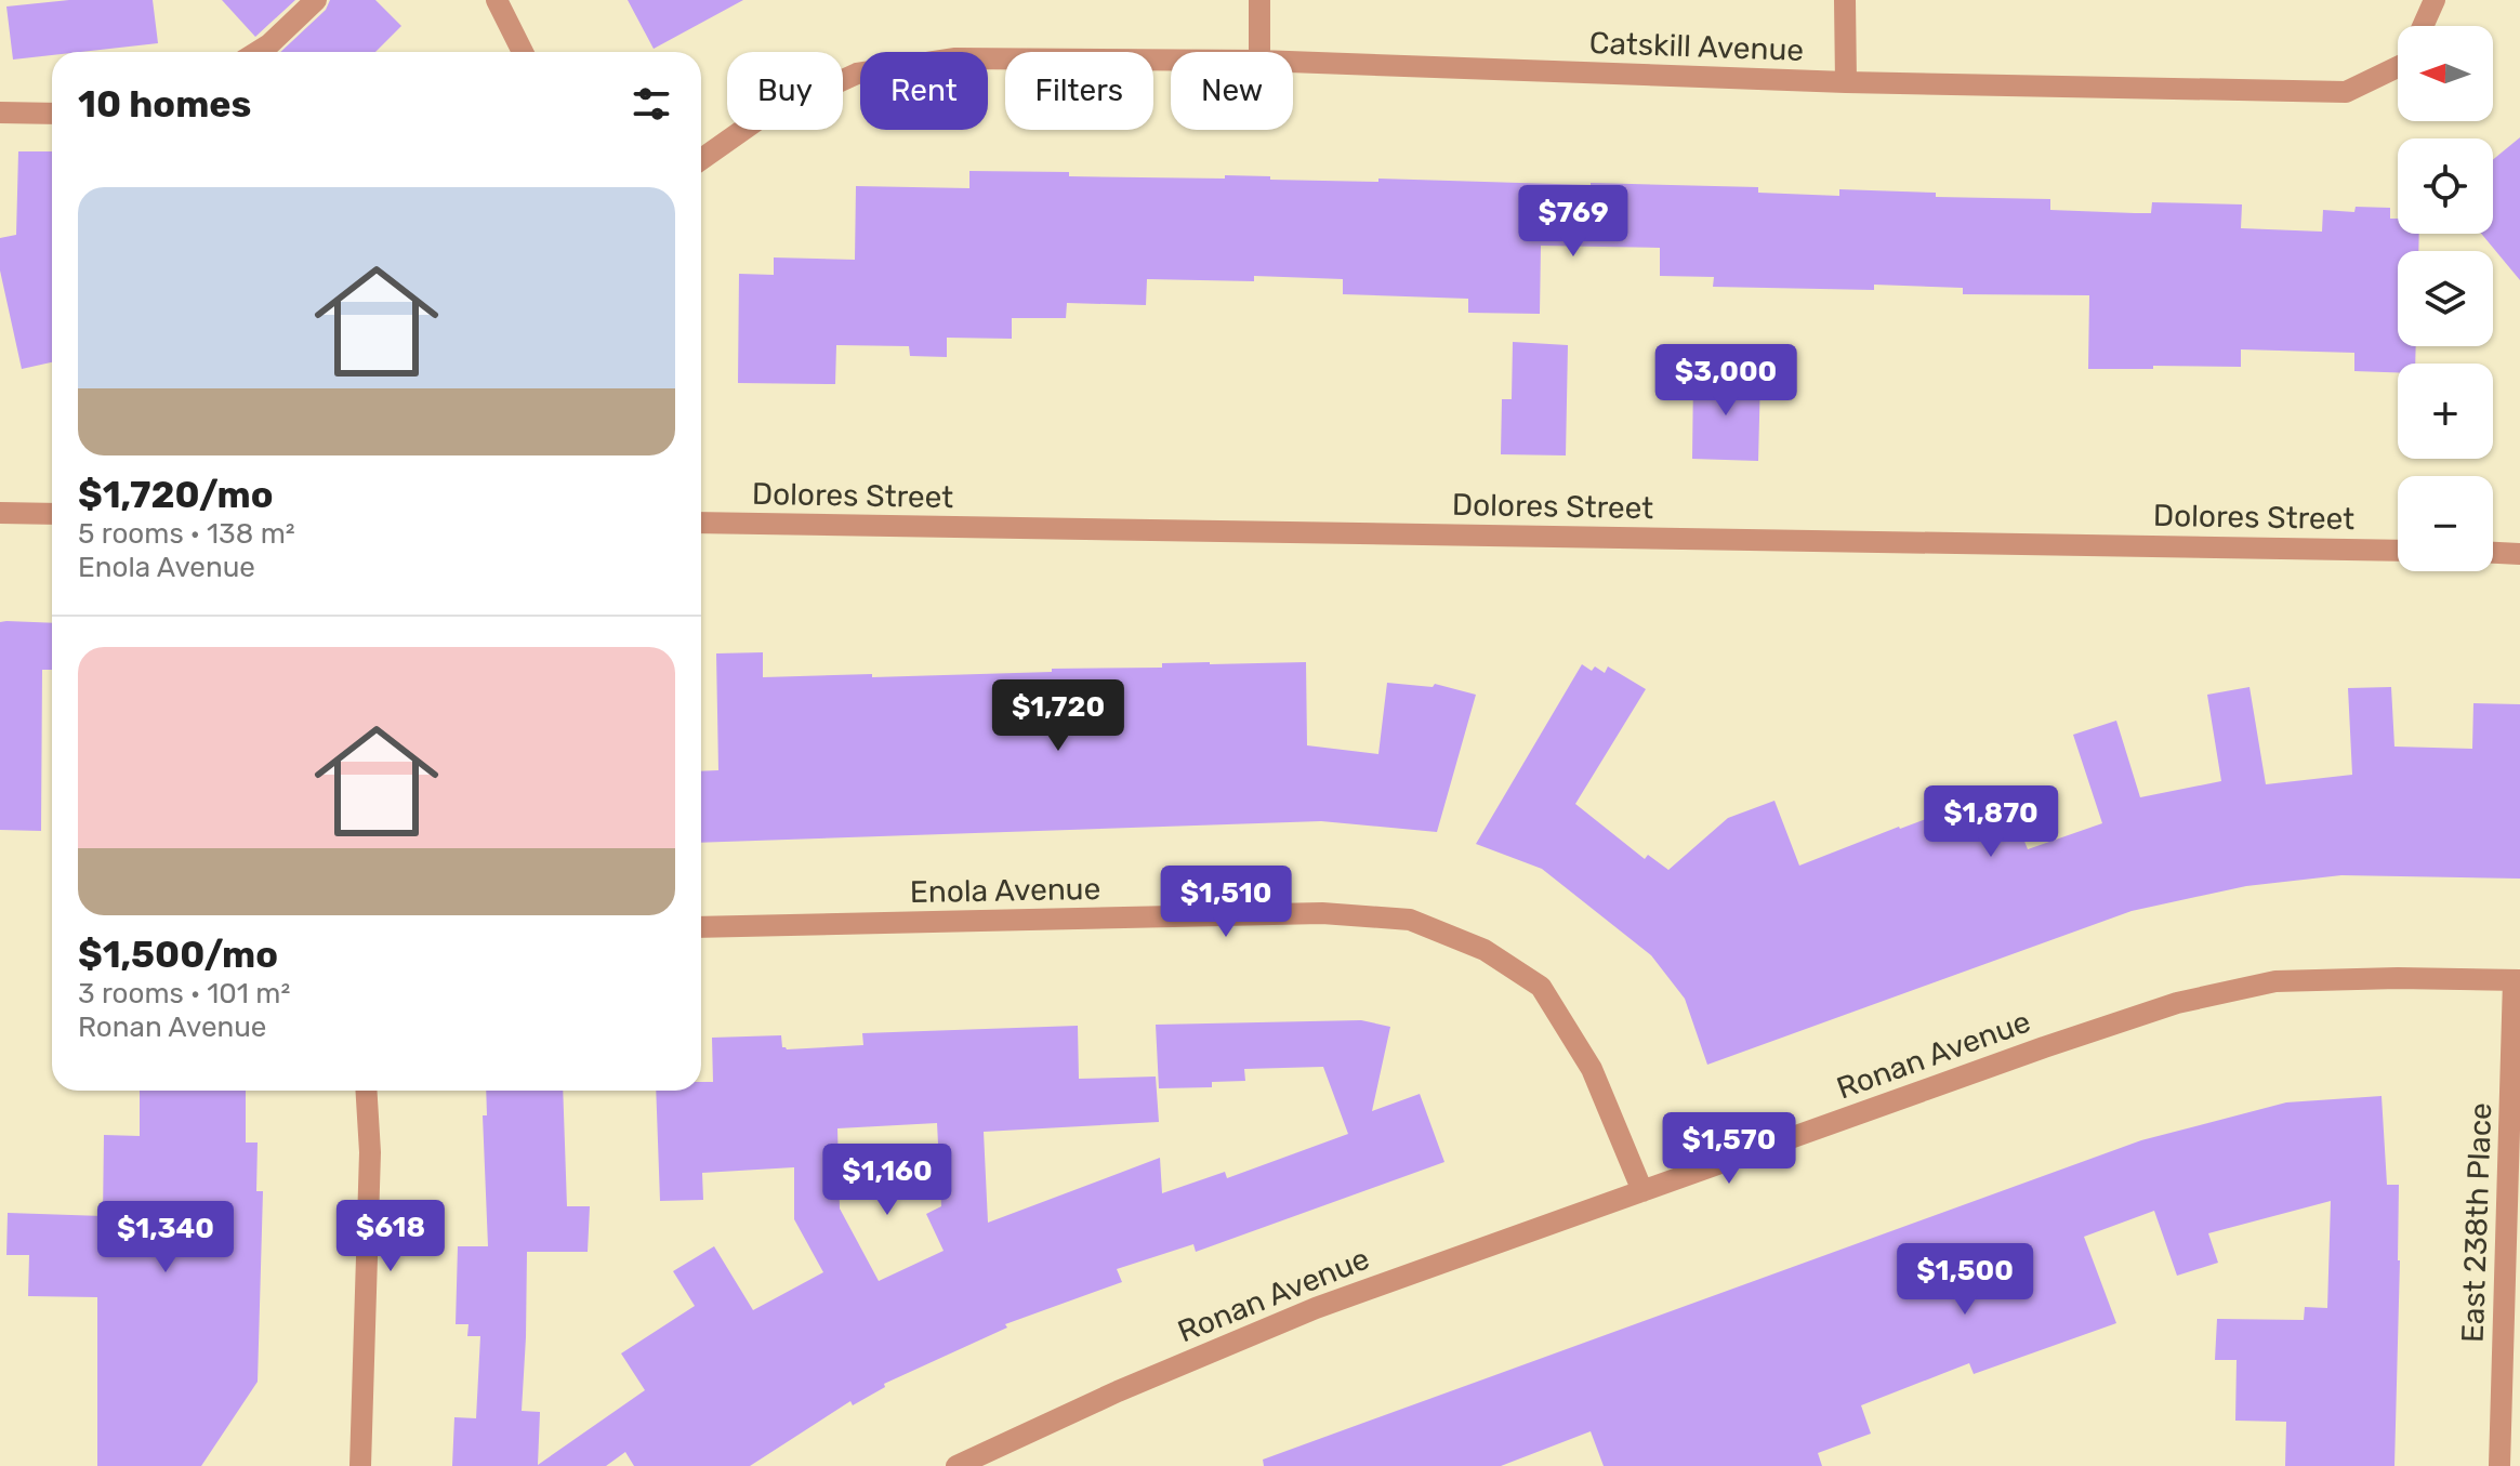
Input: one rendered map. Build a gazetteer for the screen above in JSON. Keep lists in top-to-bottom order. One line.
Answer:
{"streets":{"street":["Catskill Avenue","Dolores Street","Enola Avenue","Ronan Avenue","East 238th Place"]},"crossings":[["Enola Avenue","Ronan Avenue"],["Ronan Avenue","East 238th Place"]],"north":"left","page":{"map_buttons":["+","−"],"chip":["Buy","Rent","Filters","New"],"heading":"10 homes","list":[{"name":"$1,720/mo","note":"5 rooms · 138 m² · Enola Avenue"},{"name":"$1,500/mo","note":"3 rooms · 101 m² · Ronan Avenue"}],"price":["$769","$3,000","$1,720","$1,870","$1,510","$1,570","$1,160","$618","$1,340","$1,500"]}}
